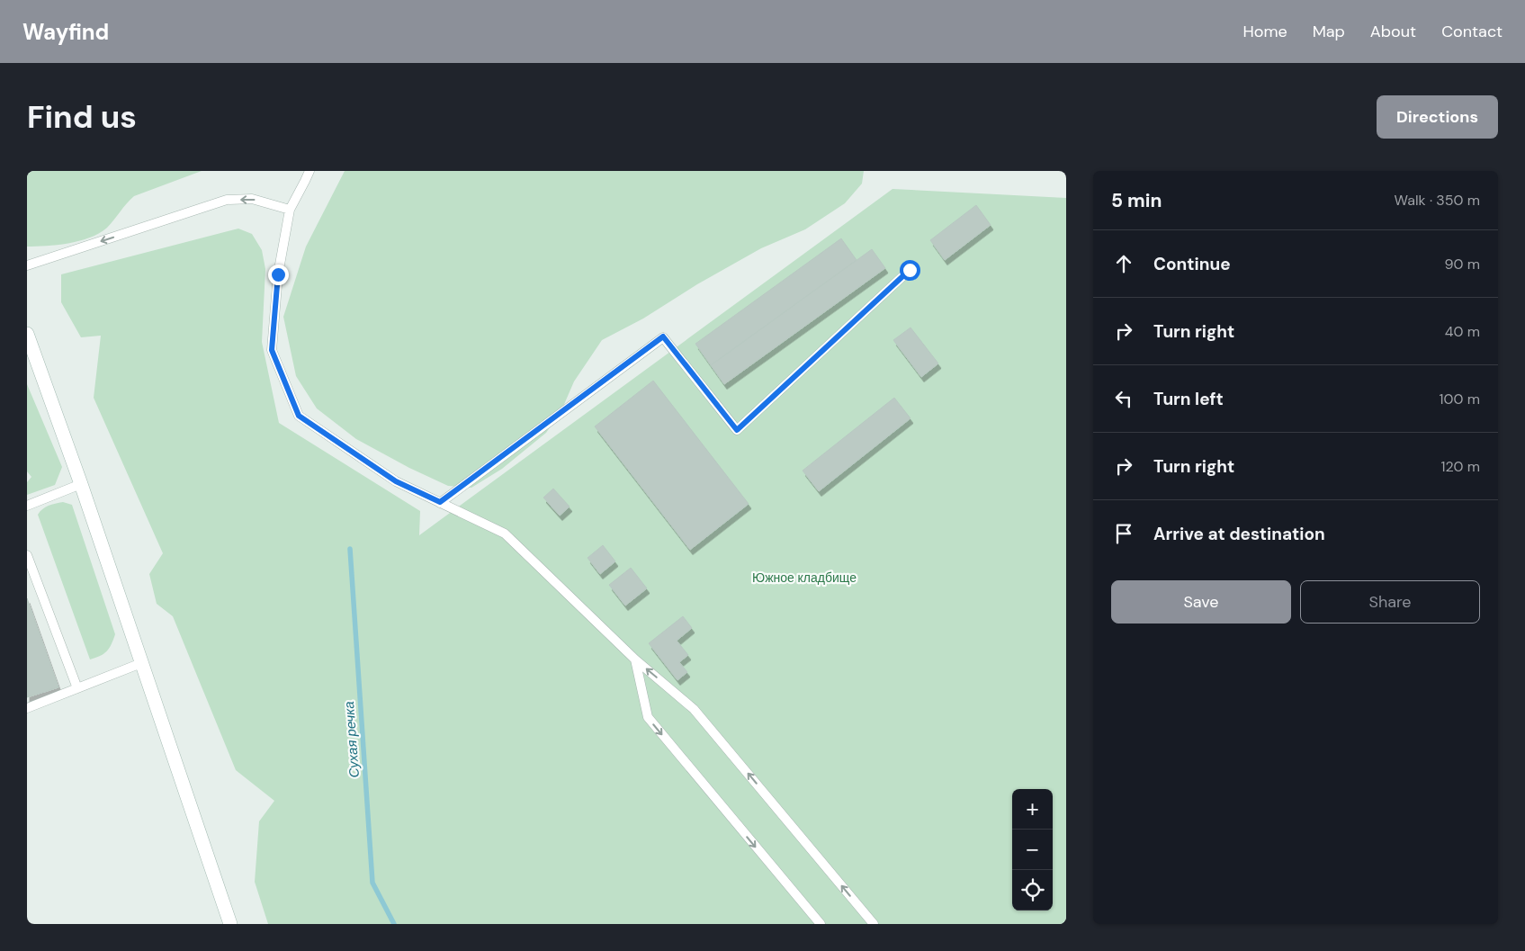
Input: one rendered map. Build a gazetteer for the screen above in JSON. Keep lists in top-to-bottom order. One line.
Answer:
{"water":["Сухая речка"],"parks":["Южное кладбище"],"page":{"header":"Wayfind","nav":["Home","Map","About","Contact"],"buttons":["Directions",["Save","Share"]],"title":"Find us","heading":["5 min","Walk · 350 m"],"list":[["Continue","90 m"],["Turn right","40 m"],["Turn left","100 m"],["Turn right","120 m"],"Arrive at destination"],"map_buttons":["+","−"]}}
